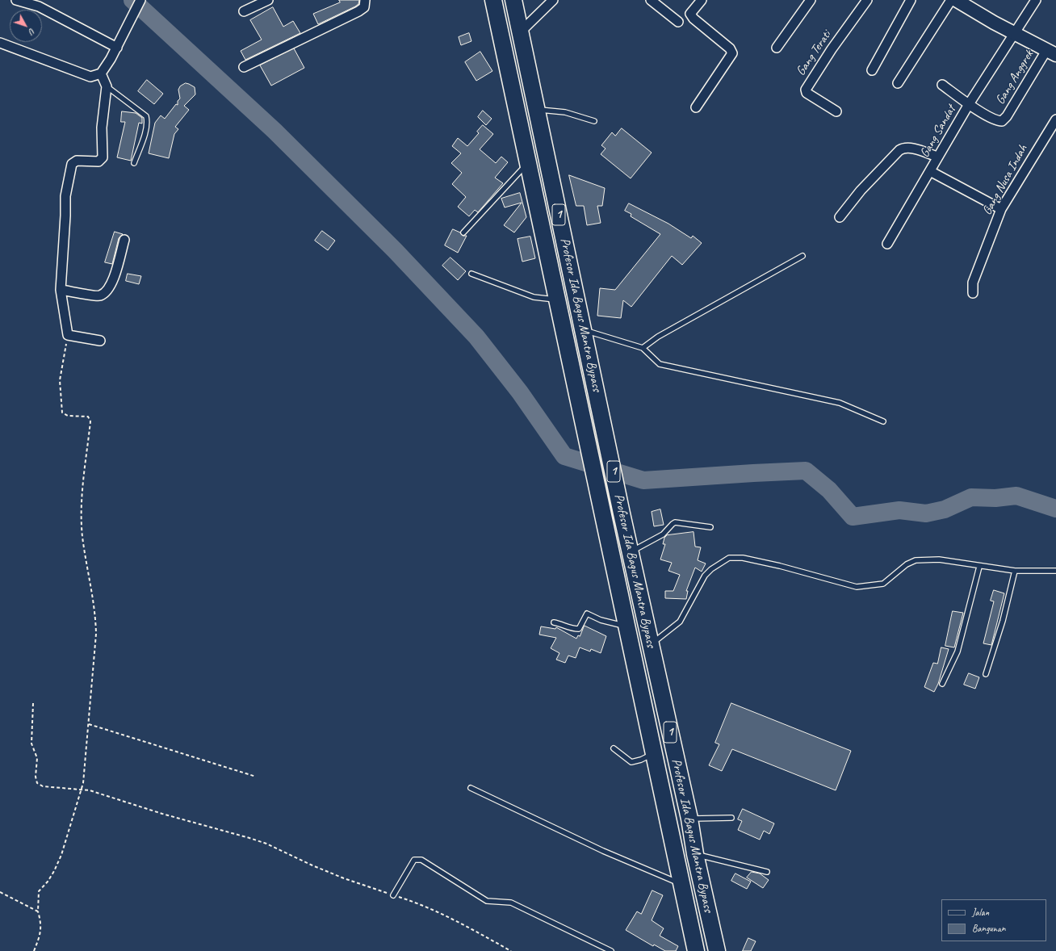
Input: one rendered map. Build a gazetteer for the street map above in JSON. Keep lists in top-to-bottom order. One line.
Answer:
{"streets":{"highway":["1","Profesor Ida Bagus Mantra Bypass"],"street":["Gang Terati","Gang Anggrek","Gang Sandat","Gang Nusa Indah"]},"crossings":[["Gang Anggrek","Gang Sandat"]],"legend":["Jalan","Bangunan"],"north":"bottom right"}
